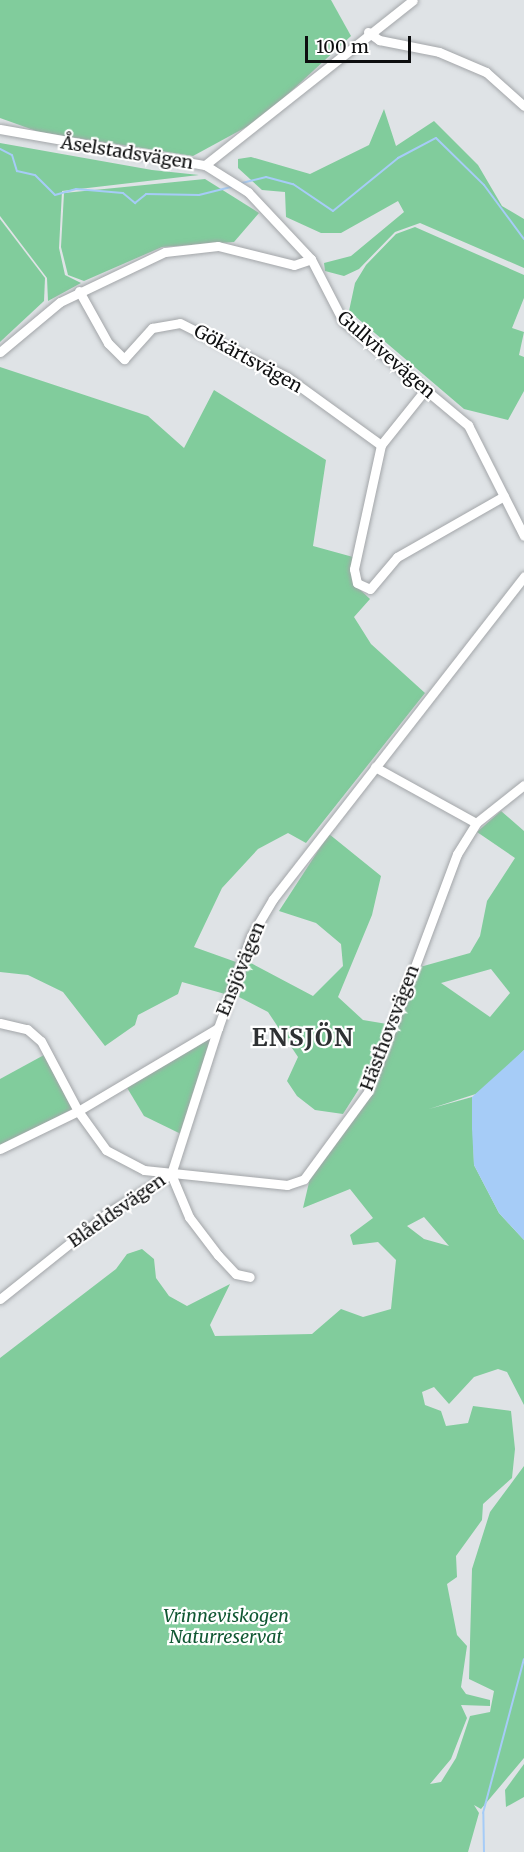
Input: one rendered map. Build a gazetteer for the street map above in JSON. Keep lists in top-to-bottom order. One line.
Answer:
{"streets":{"street":["Åselstadsvägen","Gullvivevägen","Gökärtsvägen","Ensjövägen","Hästhovsvägen","Blåeldsvägen"]},"crossings":[["Åselstadsvägen","Gullvivevägen"],["Ensjövägen","Hästhovsvägen"],["Ensjövägen","Blåeldsvägen"],["Hästhovsvägen","Blåeldsvägen"]],"districts":["ENSJÖN"],"parks":["Vrinneviskogen Naturreservat"],"scale_bar":"100 m"}
